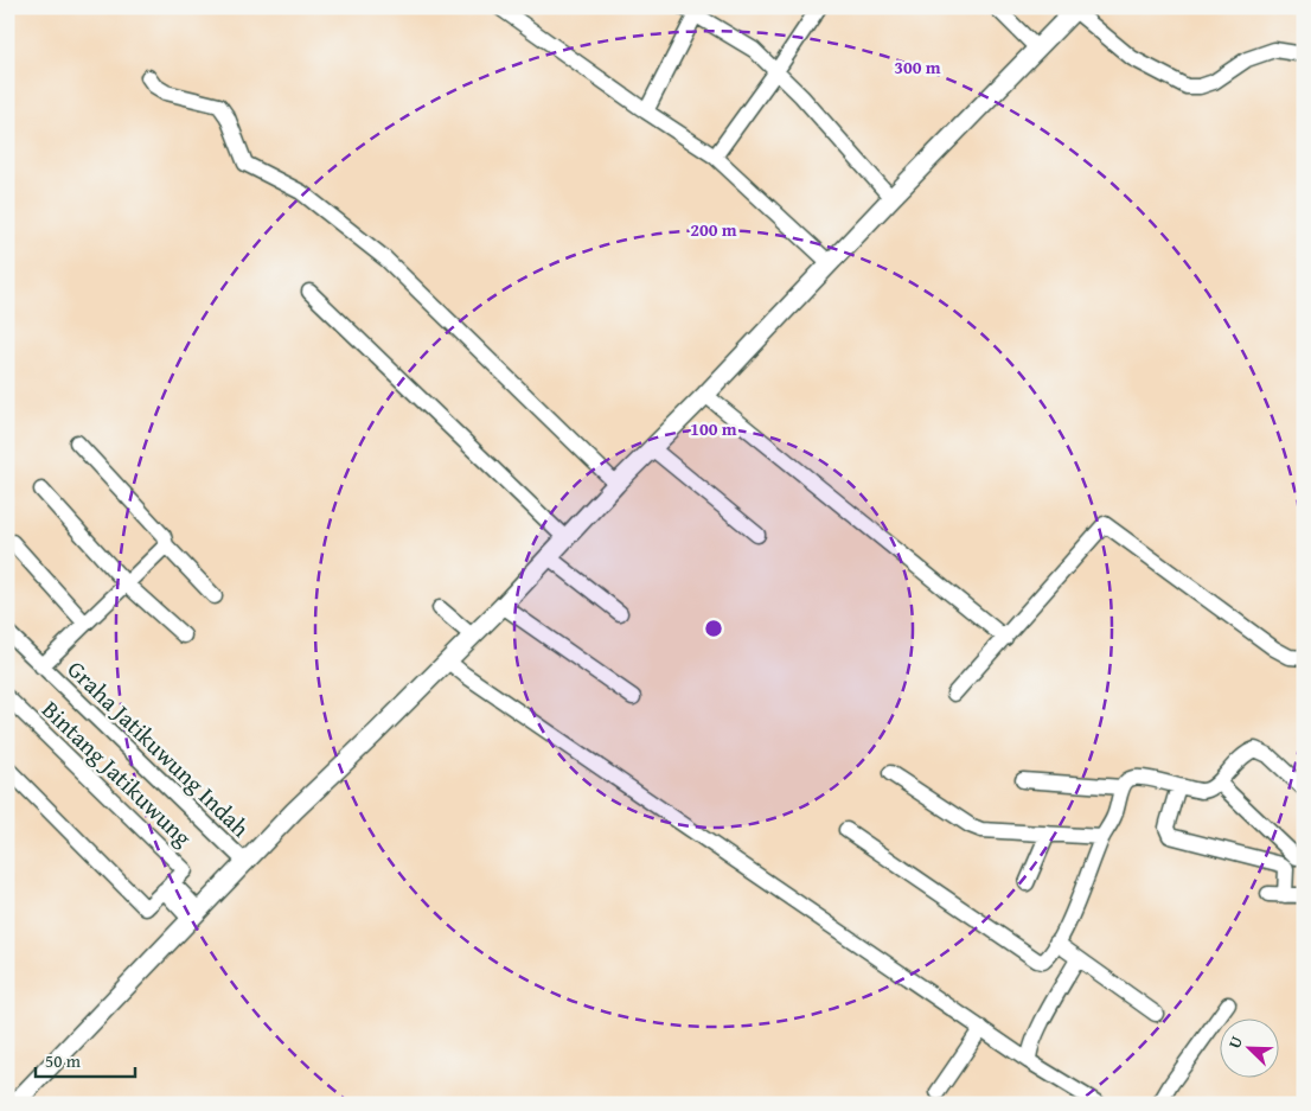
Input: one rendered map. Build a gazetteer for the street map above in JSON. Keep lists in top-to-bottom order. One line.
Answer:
{"streets":{"street":["Graha Jatikuwung Indah","Bintang Jatikuwung"]},"scale_bar":"50 m","north":"top left","rings":["300 m","200 m","100 m"]}
